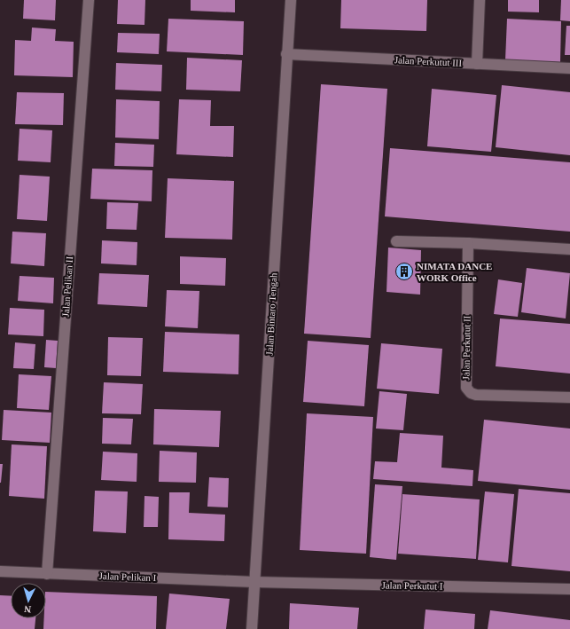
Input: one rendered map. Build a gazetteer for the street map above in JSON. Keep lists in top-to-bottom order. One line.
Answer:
{"streets":{"street":["Jalan Perkutut III","Jalan Pelikan II","Jalan Bintaro Tengah","Jalan Perkutut II","Jalan Pelikan I","Jalan Perkutut I"]},"crossings":[["Jalan Perkutut III","Jalan Bintaro Tengah"],["Jalan Pelikan II","Jalan Pelikan I"],["Jalan Bintaro Tengah","Jalan Pelikan I"],["Jalan Bintaro Tengah","Jalan Perkutut I"],["Jalan Pelikan I","Jalan Perkutut I"]],"places":{"building":["NIMATA DANCE WORK Office"]},"north":"bottom"}
